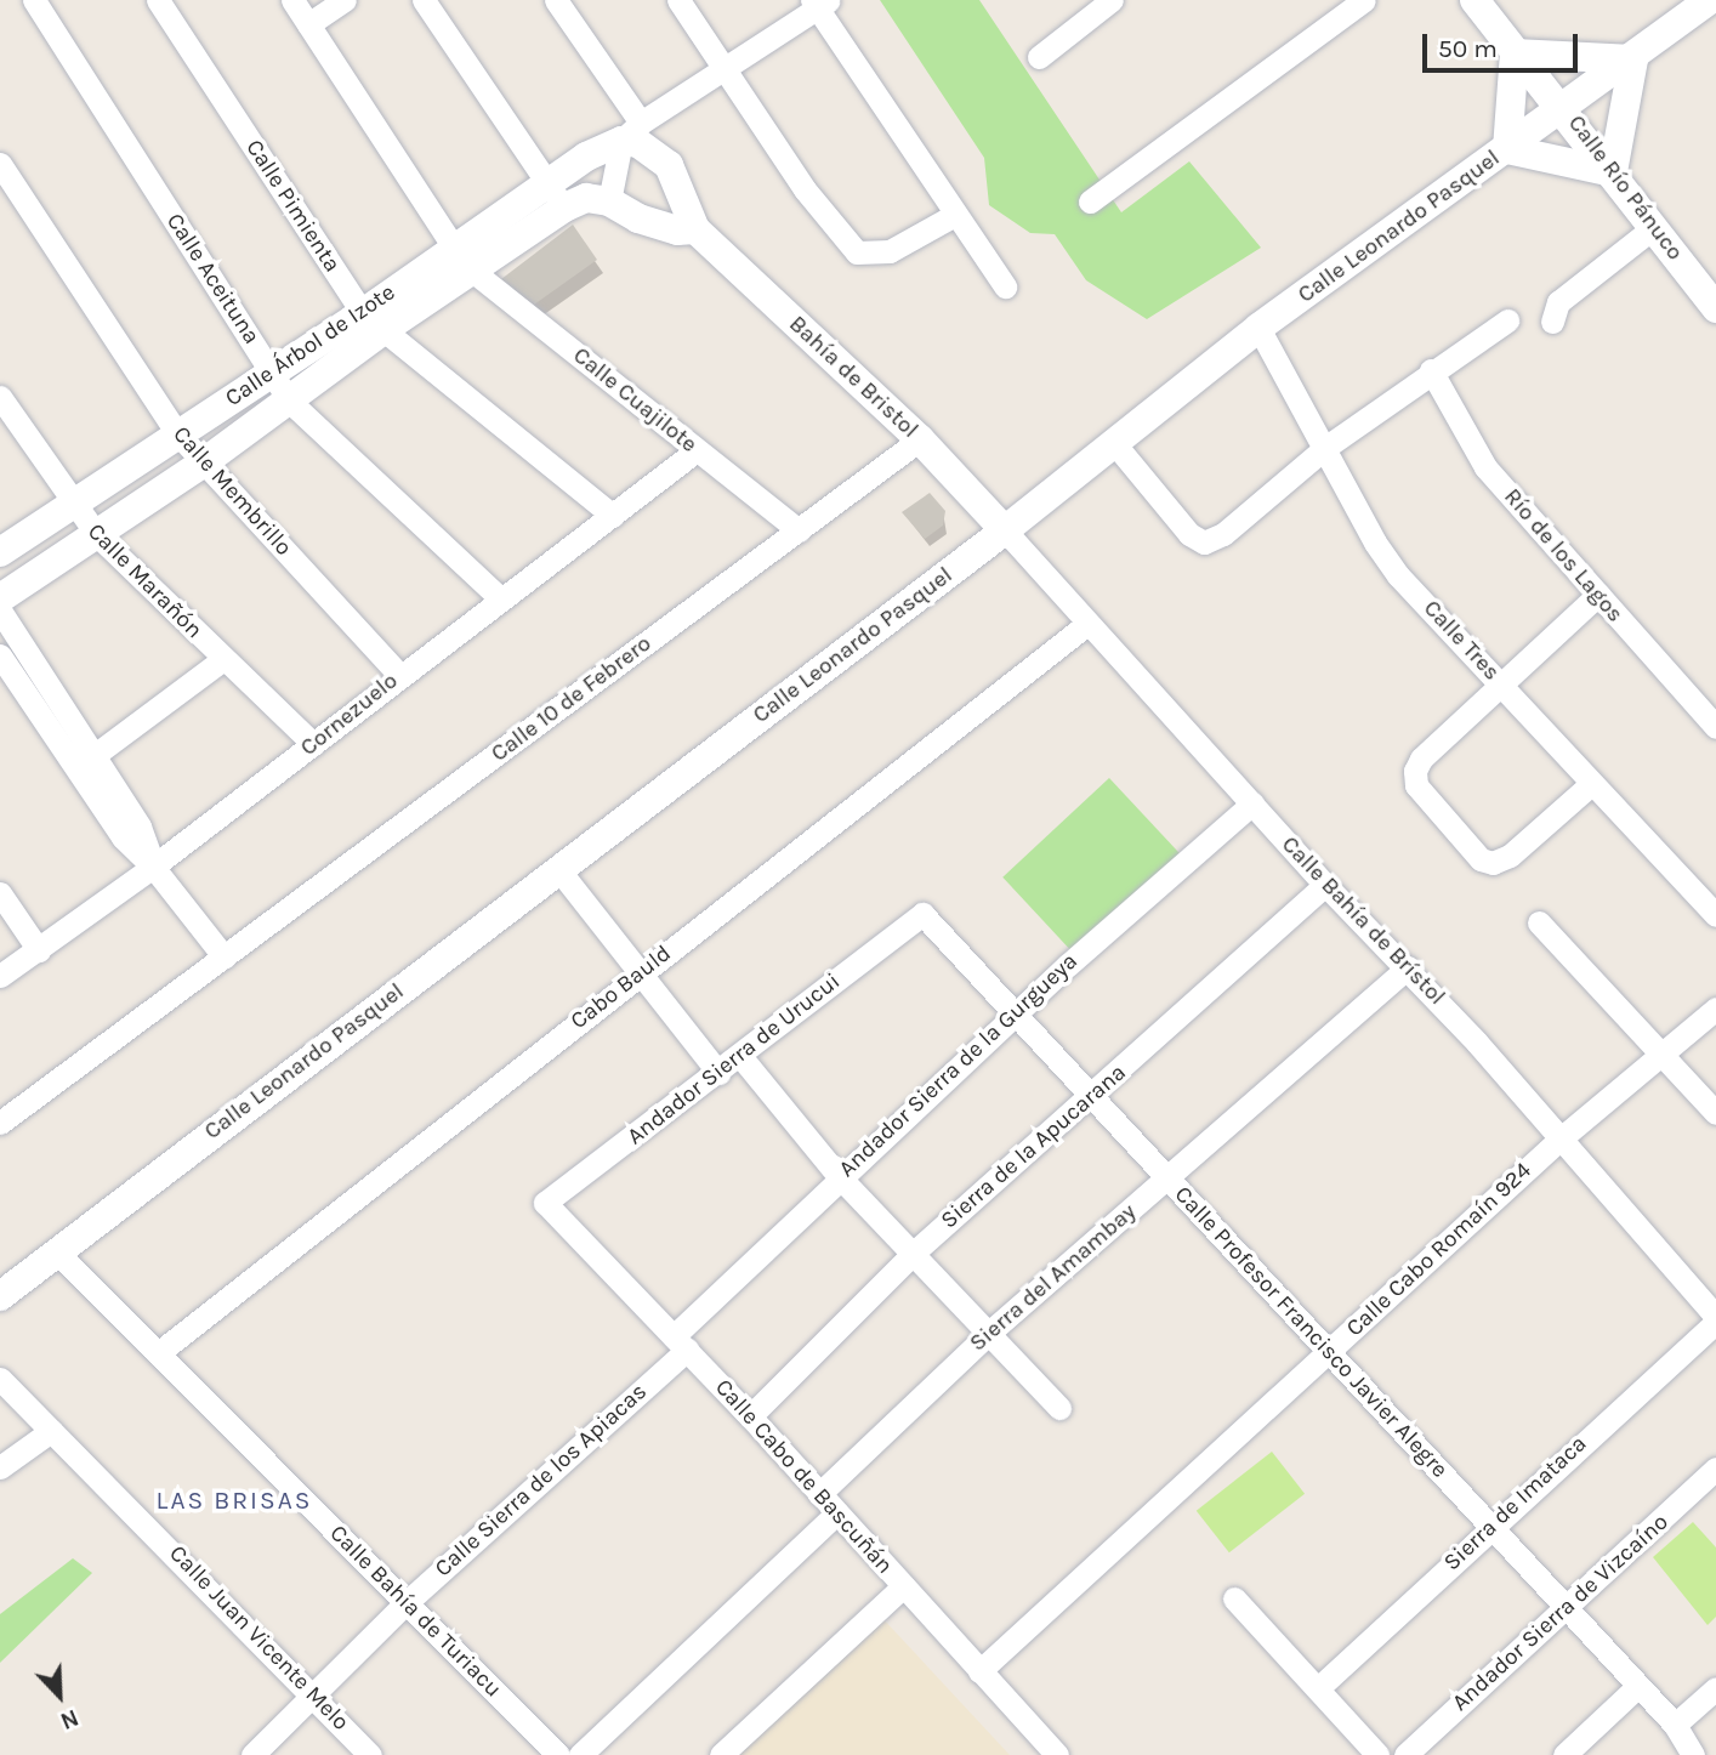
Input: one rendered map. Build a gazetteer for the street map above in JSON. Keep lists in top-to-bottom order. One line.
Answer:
{"streets":{"street":["Calle Río Pánuco","Calle Pimienta","Calle Leonardo Pasquel","Calle Aceituna","Calle Árbol de Izote","Bahía de Bristol","Calle Cuajilote","Calle Membrillo","Río de los Lagos","Calle Marañón","Calle Tres","Calle 10 de Febrero","Cornezuelo","Calle Bahía de Brístol","Cabo Bauld","Andador Sierra de Urucui","Andador Sierra de la Gurgueya","Sierra de la Apucarana","Calle Cabo Romaín 924","Sierra del Amambay","Calle Profesor Francisco Javier Alegre","Calle Cabo de Bascuñán","Calle Sierra de los Apiacas","Sierra de Imataca","Calle Bahía de Turiacu","Andador Sierra de Vizcaíno","Calle Juan Vicente Melo"]},"crossings":[["Calle Río Pánuco","Calle Leonardo Pasquel"],["Calle Pimienta","Calle Árbol de Izote"],["Calle Pimienta","Cornezuelo"],["Calle Leonardo Pasquel","Bahía de Bristol"],["Calle Leonardo Pasquel","Calle Tres"],["Calle Leonardo Pasquel","Calle Bahía de Brístol"],["Calle Leonardo Pasquel","Calle Bahía de Turiacu"],["Calle Aceituna","Calle Árbol de Izote"],["Calle Aceituna","Cornezuelo"],["Calle Árbol de Izote","Bahía de Bristol"],["Calle Árbol de Izote","Calle Cuajilote"],["Calle Árbol de Izote","Calle Membrillo"],["Calle Árbol de Izote","Calle Marañón"],["Bahía de Bristol","Calle 10 de Febrero"],["Bahía de Bristol","Calle Bahía de Brístol"],["Calle Cuajilote","Calle 10 de Febrero"],["Calle Cuajilote","Cornezuelo"],["Calle Membrillo","Cornezuelo"],["Calle Marañón","Cornezuelo"],["Calle Bahía de Brístol","Cabo Bauld"],["Calle Bahía de Brístol","Andador Sierra de la Gurgueya"],["Calle Bahía de Brístol","Sierra de la Apucarana"],["Calle Bahía de Brístol","Calle Cabo Romaín 924"],["Calle Bahía de Brístol","Sierra del Amambay"],["Calle Bahía de Brístol","Sierra de Imataca"],["Cabo Bauld","Calle Bahía de Turiacu"],["Andador Sierra de Urucui","Calle Profesor Francisco Javier Alegre"],["Andador Sierra de Urucui","Calle Cabo de Bascuñán"],["Andador Sierra de la Gurgueya","Calle Profesor Francisco Javier Alegre"],["Andador Sierra de la Gurgueya","Calle Cabo de Bascuñán"],["Andador Sierra de la Gurgueya","Calle Sierra de los Apiacas"],["Sierra de la Apucarana","Calle Profesor Francisco Javier Alegre"],["Sierra de la Apucarana","Calle Cabo de Bascuñán"],["Calle Cabo Romaín 924","Calle Profesor Francisco Javier Alegre"],["Calle Cabo Romaín 924","Calle Cabo de Bascuñán"],["Sierra del Amambay","Calle Profesor Francisco Javier Alegre"],["Sierra del Amambay","Calle Cabo de Bascuñán"],["Calle Profesor Francisco Javier Alegre","Sierra de Imataca"],["Calle Profesor Francisco Javier Alegre","Andador Sierra de Vizcaíno"],["Calle Cabo de Bascuñán","Calle Sierra de los Apiacas"],["Calle Sierra de los Apiacas","Calle Bahía de Turiacu"],["Calle Sierra de los Apiacas","Calle Juan Vicente Melo"]],"districts":["LAS BRISAS"],"scale_bar":"50 m","north":"bottom right"}
